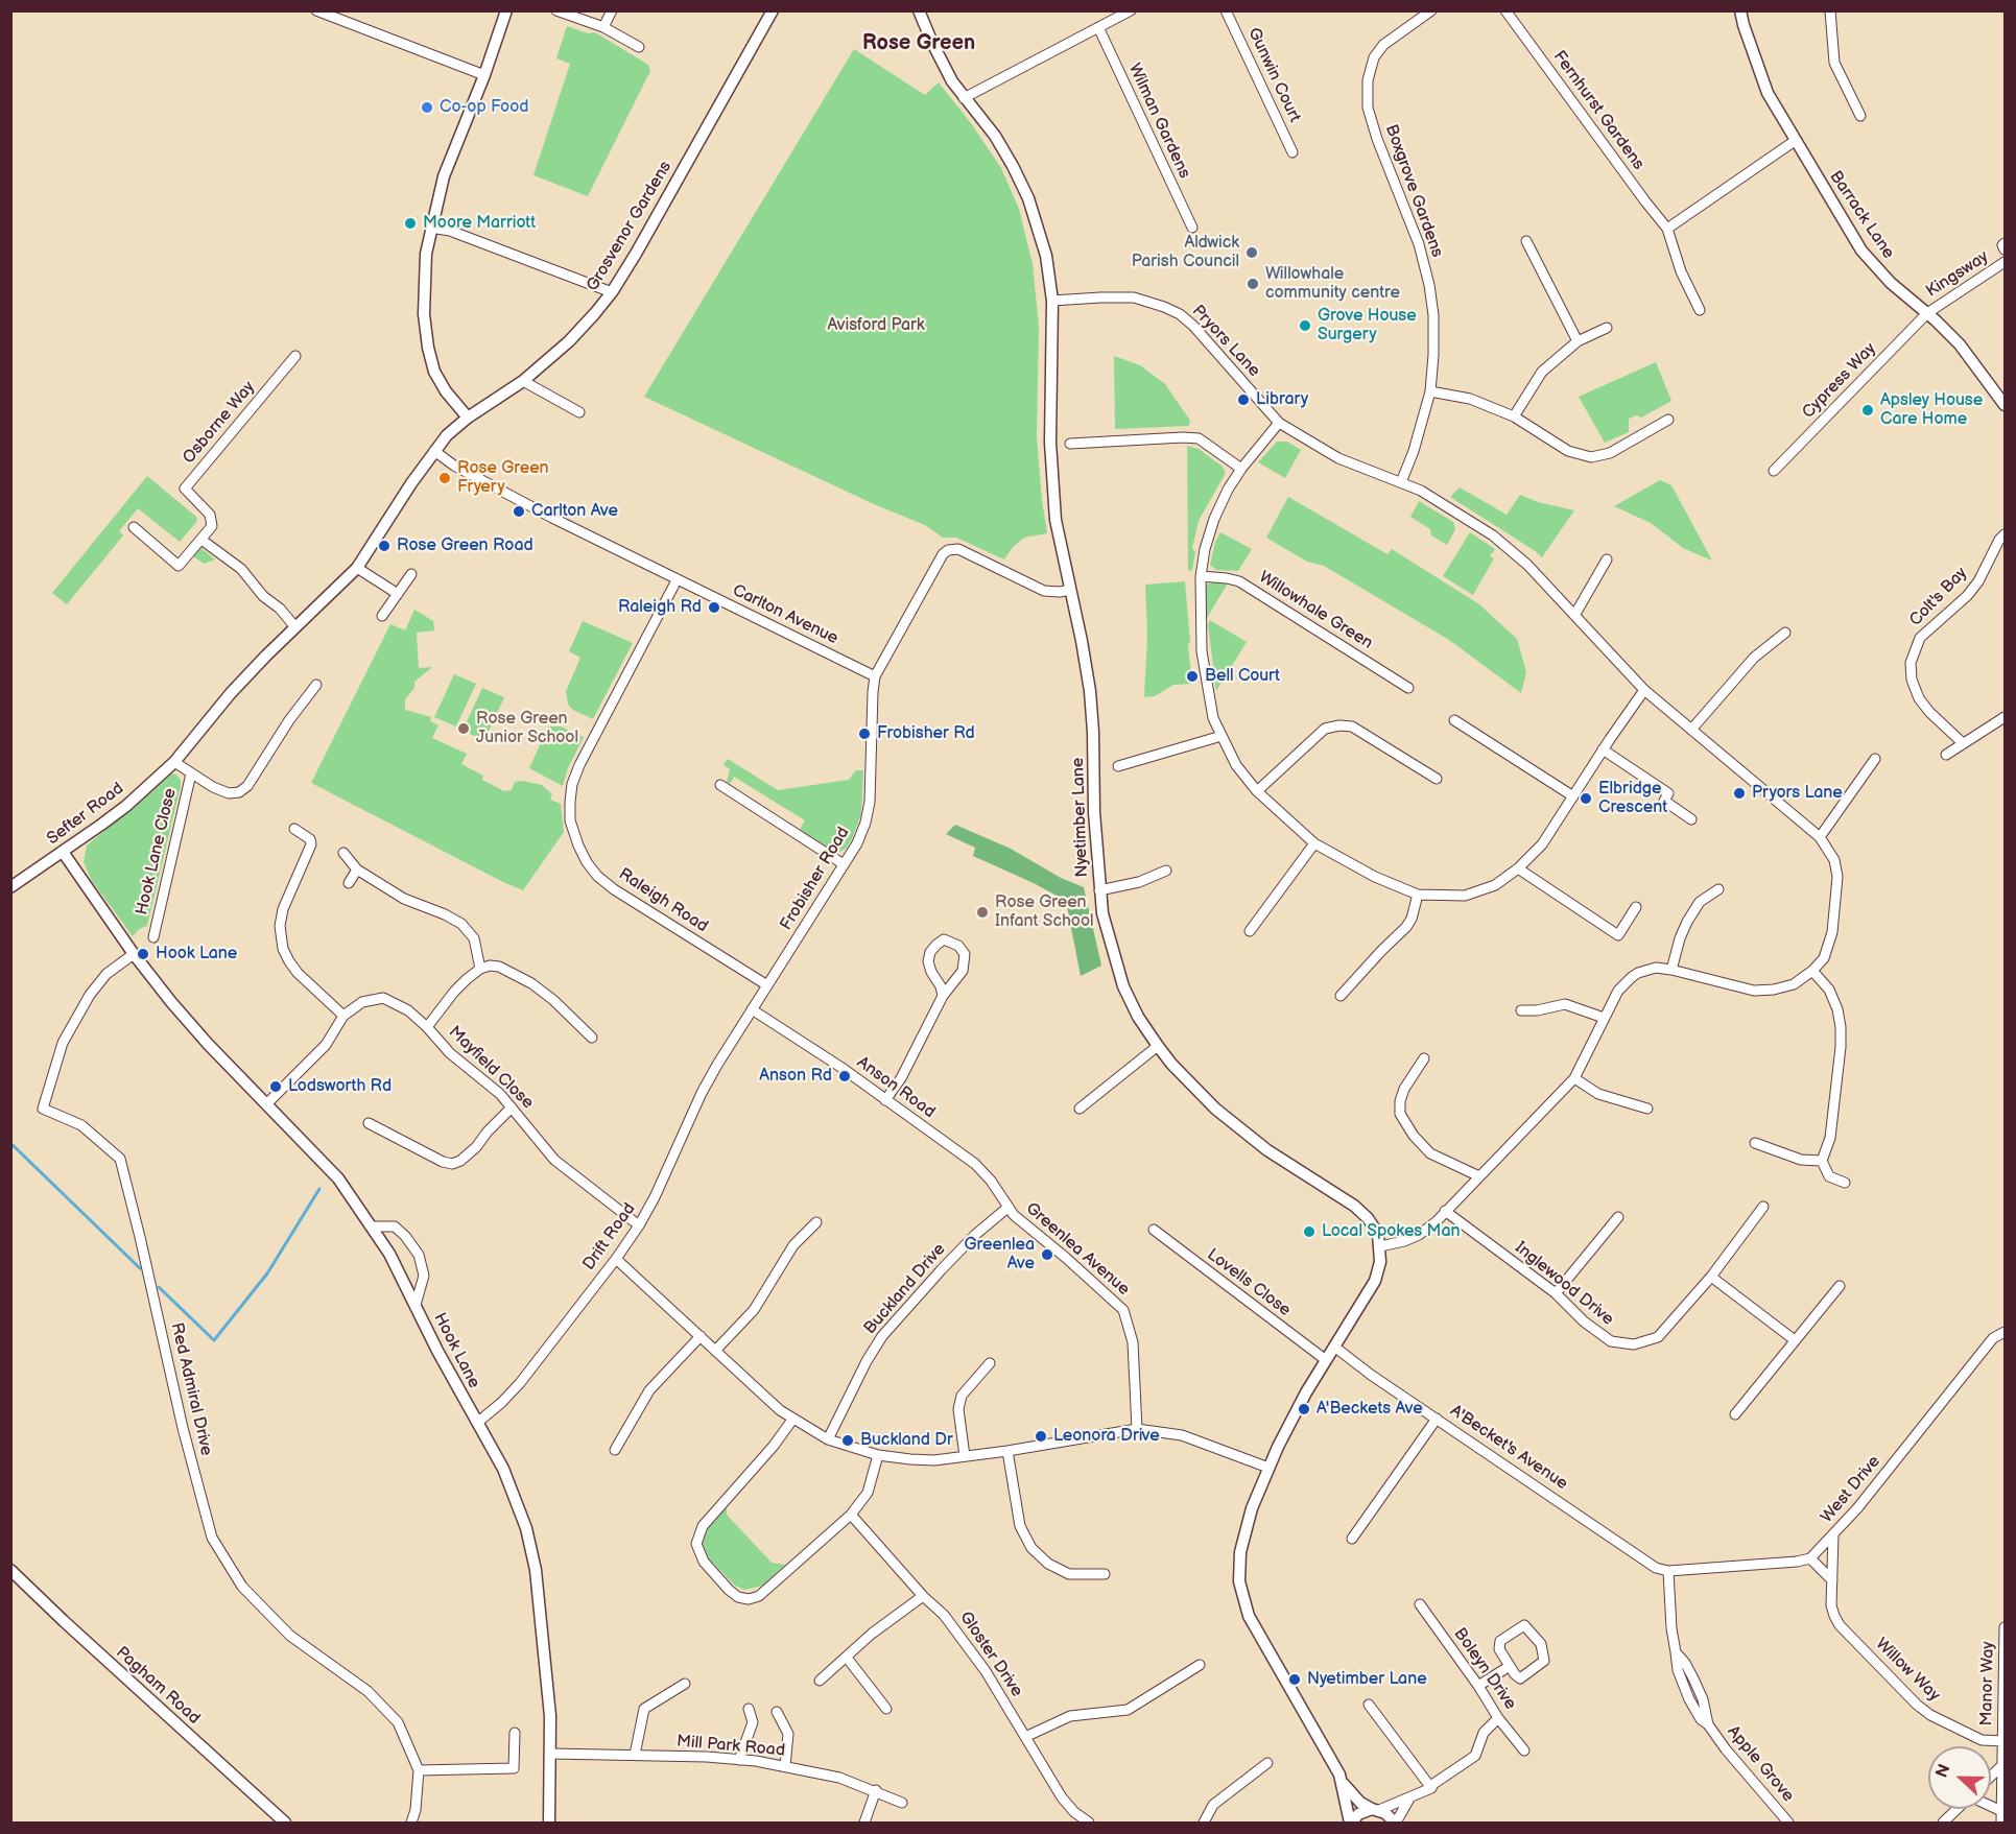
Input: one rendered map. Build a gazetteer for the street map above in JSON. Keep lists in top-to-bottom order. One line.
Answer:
{"streets":{"street":["Gunwin Court","Fernhurst Gardens","Wilman Gardens","Boxgrove Gardens","Barrack Lane","Grosvenor Gardens","Kingsway","Pryors Lane","Cypress Way","Osborne Way","Colt's Bay","Willowhale Green","Carlton Avenue","Sefter Road","Nyetimber Lane","Hook Lane Close","Frobisher Road","Raleigh Road","Mayfield Close","Anson Road","Drift Road","Greenlea Avenue","Lovells Close","Inglewood Drive","Buckland Drive","Hook Lane","Red Admiral Drive","A'Becket's Avenue","West Drive","Gloster Drive","Boleyn Drive","Willow Way","Manor Way","Pagham Road","Mill Park Road","Apple Grove"]},"crossings":[["Boxgrove Gardens","Pryors Lane"],["Barrack Lane","Kingsway"],["Barrack Lane","Cypress Way"],["Kingsway","Cypress Way"],["Pryors Lane","Nyetimber Lane"],["Pryors Lane","Inglewood Drive"],["Carlton Avenue","Frobisher Road"],["Carlton Avenue","Raleigh Road"],["Sefter Road","Hook Lane"],["Frobisher Road","Raleigh Road"],["Frobisher Road","Anson Road"],["Frobisher Road","Drift Road"],["Mayfield Close","Drift Road"],["Anson Road","Greenlea Avenue"],["Anson Road","Buckland Drive"],["Drift Road","Hook Lane"],["Greenlea Avenue","Buckland Drive"],["Hook Lane","Red Admiral Drive"],["Hook Lane","Mill Park Road"],["A'Becket's Avenue","Apple Grove"],["West Drive","Willow Way"],["Willow Way","Manor Way"]],"districts":["Rose Green"],"parks":["Avisford Park"],"places":["Co-op Food","Moore Marriott","Aldwick Parish Council","Willowhale community centre","Grove House Surgery","Library","Apsley House Care Home","Rose Green Fryery","Carlton Ave","Rose Green Road","Raleigh Rd","Bell Court","Rose Green Junior School","Frobisher Rd","Pryors Lane","Elbridge Crescent","Rose Green Infant School","Hook Lane","Anson Rd","Lodsworth Rd","Local Spokes Man","Greenlea Ave","A'Beckets Ave","Leonora Drive","Buckland Dr","Nyetimber Lane"],"north":"left"}
